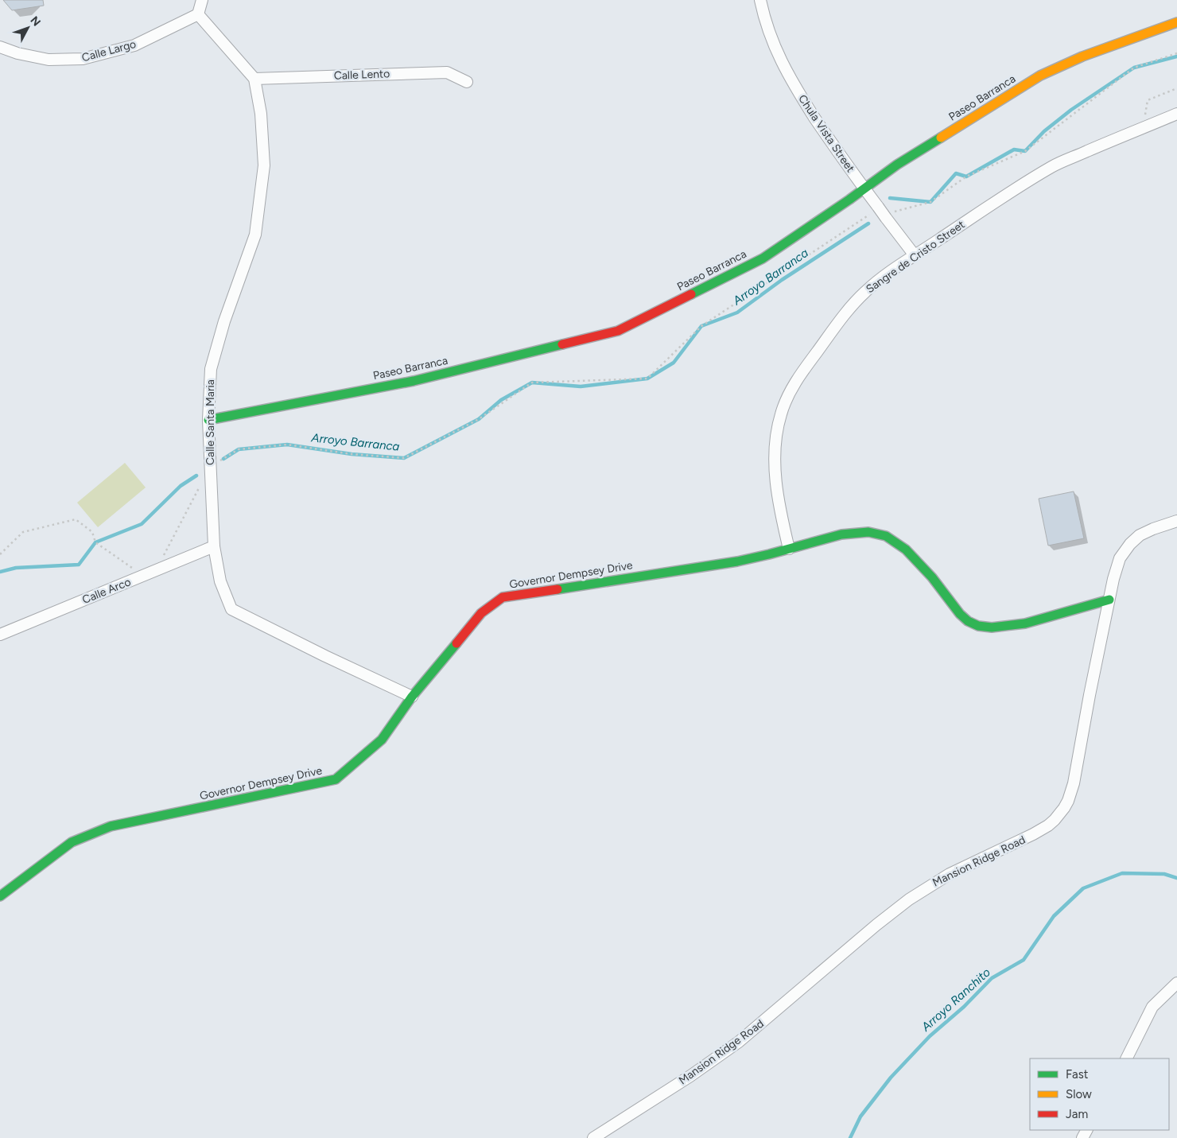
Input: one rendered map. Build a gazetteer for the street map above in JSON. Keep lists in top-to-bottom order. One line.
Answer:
{"streets":{"street":["Calle Largo","Calle Lento","Paseo Barranca","Chula Vista Street","Sangre de Cristo Street","Calle Santa Maria","Governor Dempsey Drive","Calle Arco","Mansion Ridge Road"]},"crossings":[["Calle Lento","Calle Santa Maria"],["Paseo Barranca","Chula Vista Street"],["Paseo Barranca","Calle Santa Maria"],["Chula Vista Street","Sangre de Cristo Street"],["Sangre de Cristo Street","Governor Dempsey Drive"],["Calle Santa Maria","Governor Dempsey Drive"],["Calle Santa Maria","Calle Arco"],["Governor Dempsey Drive","Mansion Ridge Road"]],"water":["Arroyo Barranca","Arroyo Ranchito"],"legend":["Fast","Slow","Jam"],"north":"top right"}
